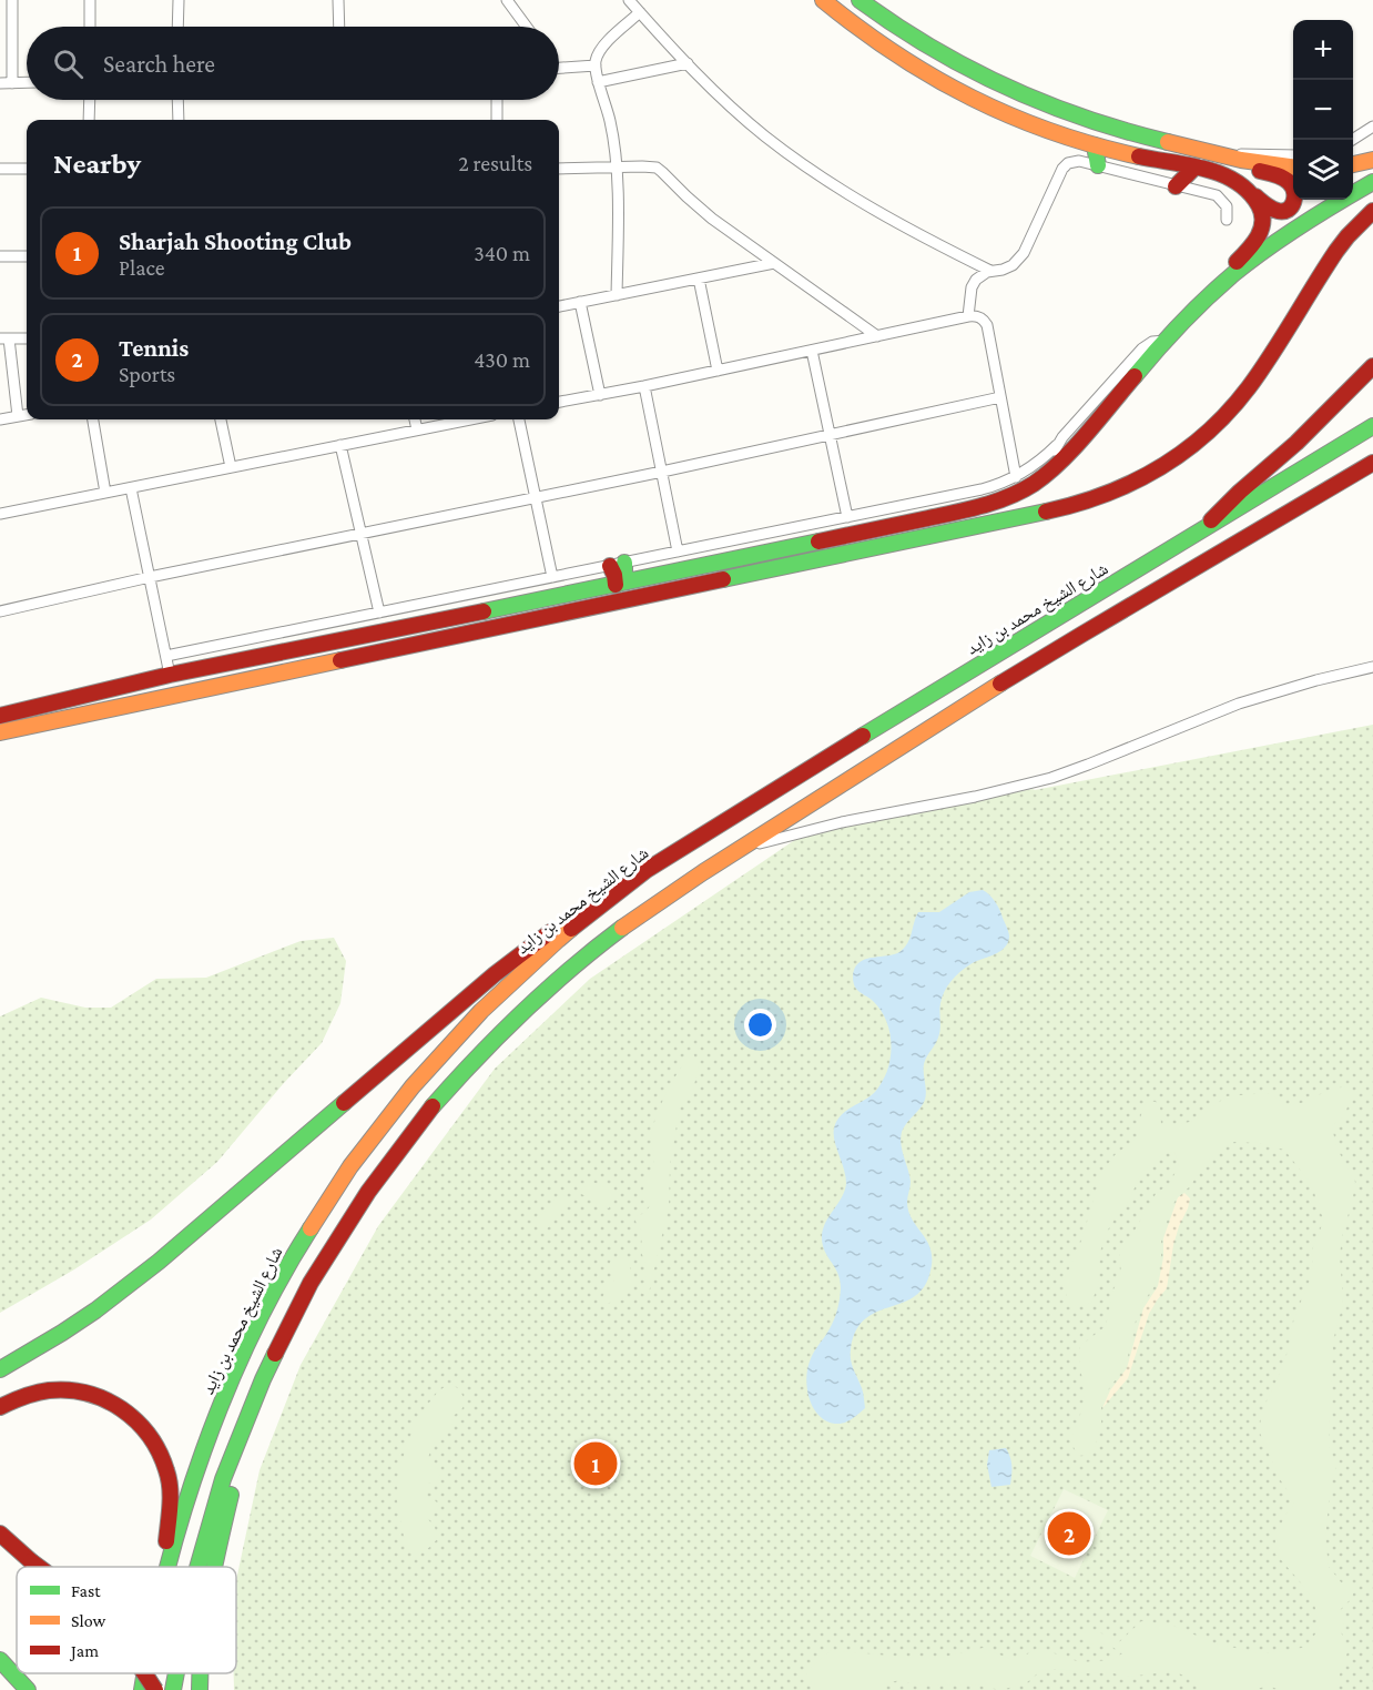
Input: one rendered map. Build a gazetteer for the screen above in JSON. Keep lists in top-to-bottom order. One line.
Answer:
{"streets":{"main road":["شارع الشيخ محمد بن زايد"]},"legend":["Fast","Slow","Jam"],"page":{"map_buttons":["+","−"],"search":"Search here","heading":["Nearby","2 results"],"list":[{"mark":"1","name":"Sharjah Shooting Club","note":"Place","value":"340 m"},{"mark":"2","name":"Tennis","note":"Sports","value":"430 m"}],"pins":["1","2"]}}
